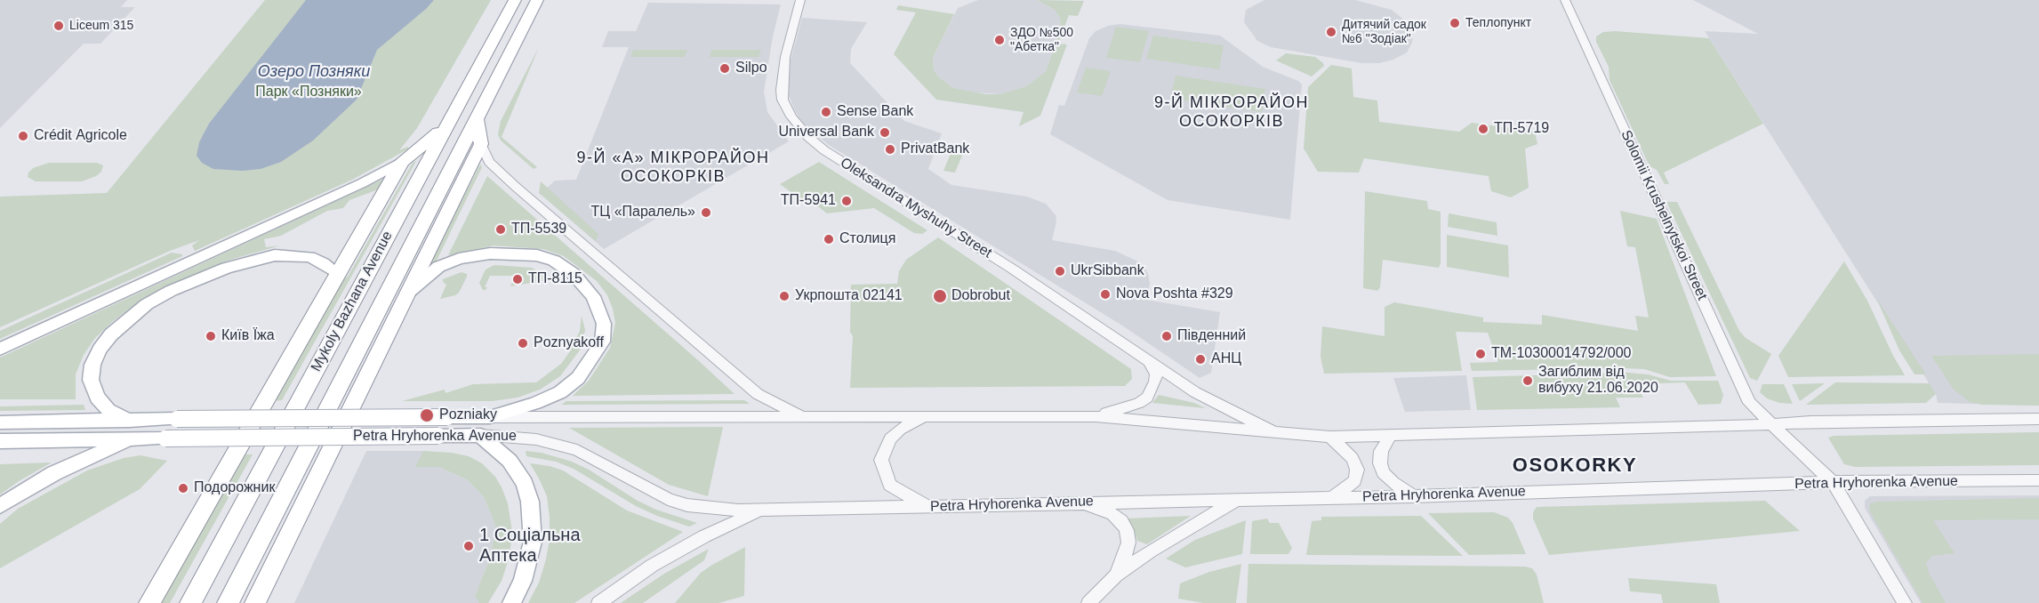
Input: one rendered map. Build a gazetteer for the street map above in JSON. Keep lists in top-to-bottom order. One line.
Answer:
{"streets":{"highway":["Mykoly Bazhana Avenue"],"main road":["Petra Hryhorenka Avenue"],"street":["Oleksandra Myshuhy Street","Solomii Krushelnytskoi Street"]},"crossings":[["Oleksandra Myshuhy Street","Petra Hryhorenka Avenue"],["Solomii Krushelnytskoi Street","Petra Hryhorenka Avenue"]],"districts":["9-Й МІКРОРАЙОН ОСОКОРКІВ","9-Й «А» МІКРОРАЙОН ОСОКОРКІВ","OSOKORKY"],"water":["Озеро Позняки"],"parks":["Парк «Позняки»"],"places":["Теплопункт","Liceum 315","Дитячий садок №6 \"Зодіак\"","ЗДО №500 \"Абетка\"","Silpo","Sense Bank","ТП-5719","Universal Bank","Crédit Agricole","PrivatBank","ТП-5941","ТЦ «Паралель»","ТП-5539","Столиця","UkrSibbank","ТП-8115","Nova Poshta #329","Укрпошта 02141","Dobrobut","Київ Їжа","Південний","Poznyakoff","ТМ-10300014792/000","АНЦ","Загиблим від вибуху 21.06.2020","Pozniaky","Подорожник","1 Соціальна Аптека"]}
